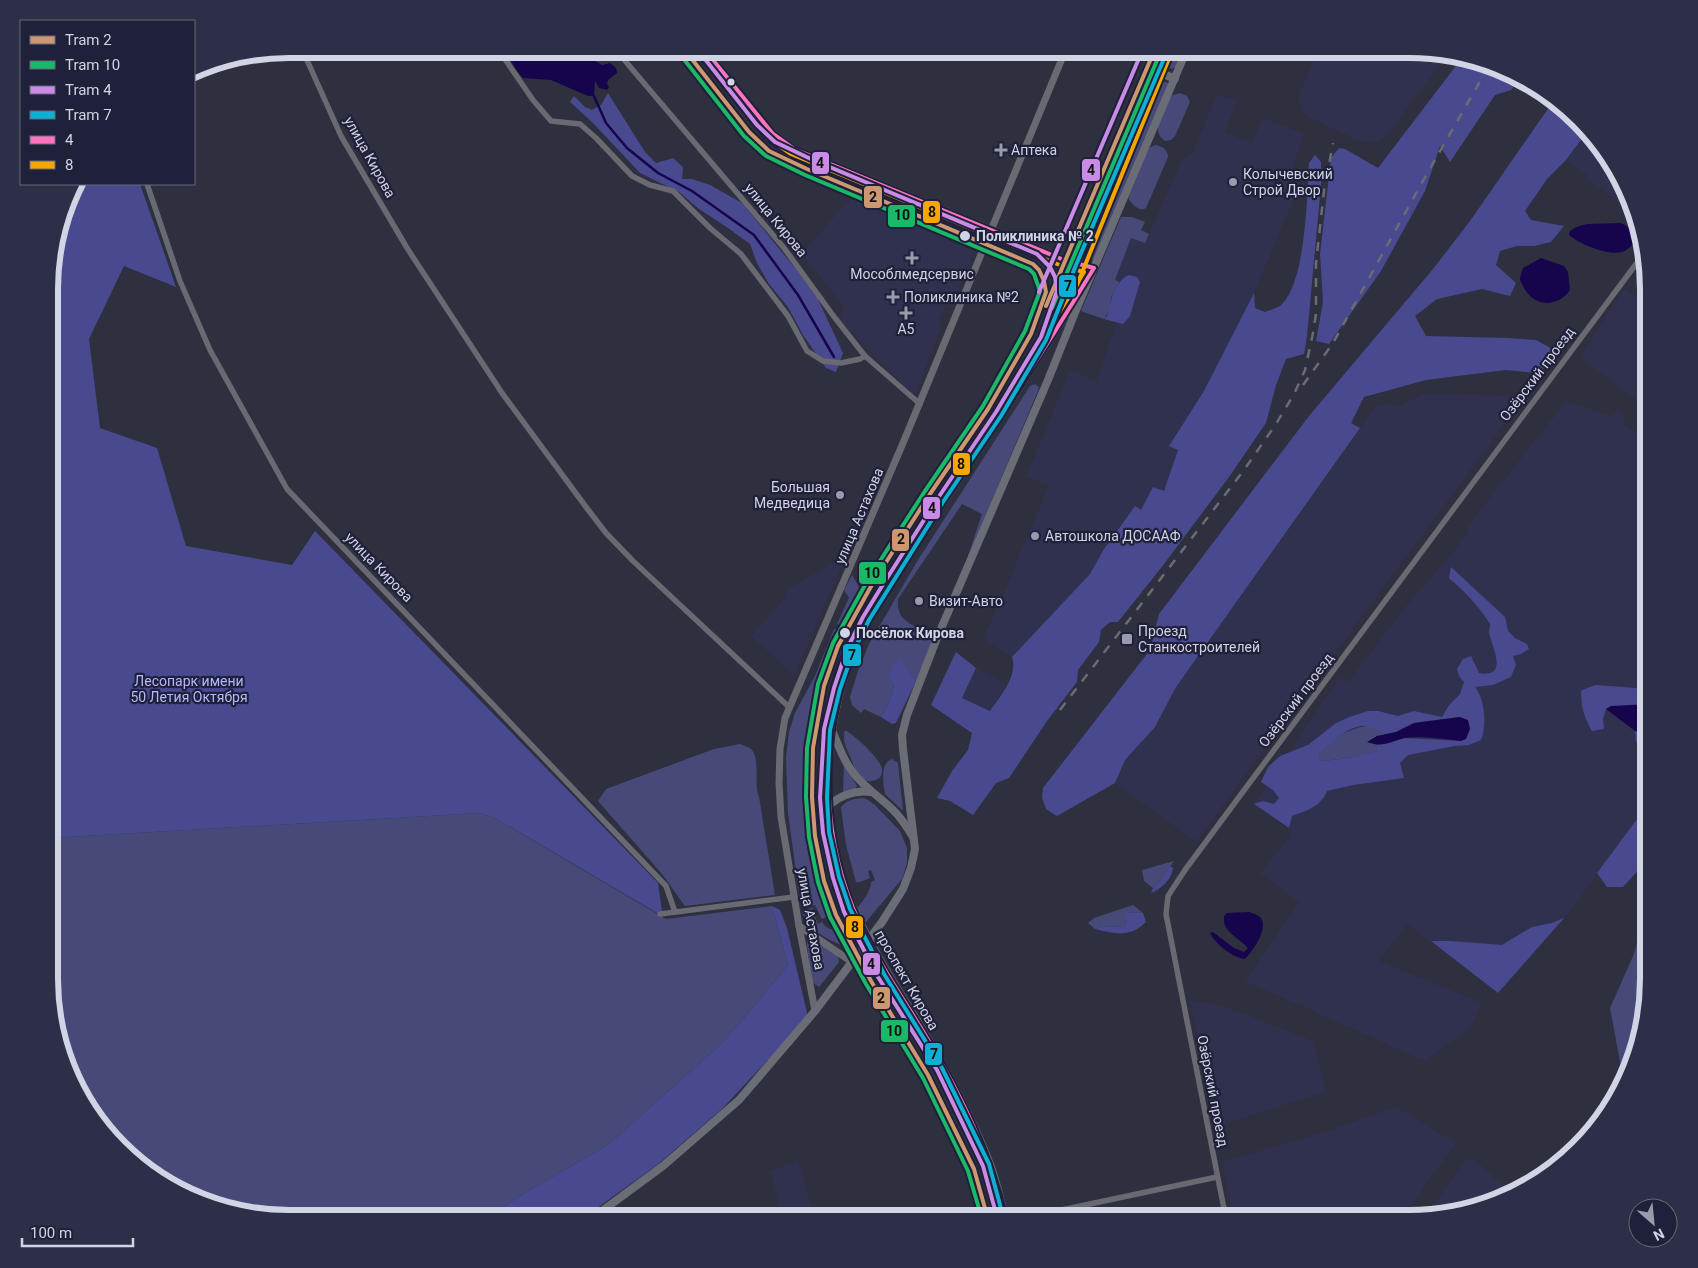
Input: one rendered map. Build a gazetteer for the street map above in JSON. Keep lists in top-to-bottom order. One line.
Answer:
{"streets":{"main road":["проспект Кирова"],"street":["улица Кирова","Озёрский проезд","улица Астахова"]},"crossings":[["улица Кирова","улица Астахова"]],"parks":["Лесопарк имени 50 Летия Октября"],"places":{"health":["Аптека","Мособлмедсервис","Поликлиника №2","А5"],"other":["Колычевский Строй Двор","Поликлиника № 2","Большая Медведица","Автошкола ДОСААФ","Визит-Авто","Посёлок Кирова"],"transit":["Проезд Станкостроителей"]},"lines":["tram line 2","tram line 10","tram line 4","tram line 7","transit line 4","transit line 8"],"legend":["Tram 2","Tram 10","Tram 4","Tram 7","4","8"],"scale_bar":"100 m","north":"bottom right"}
